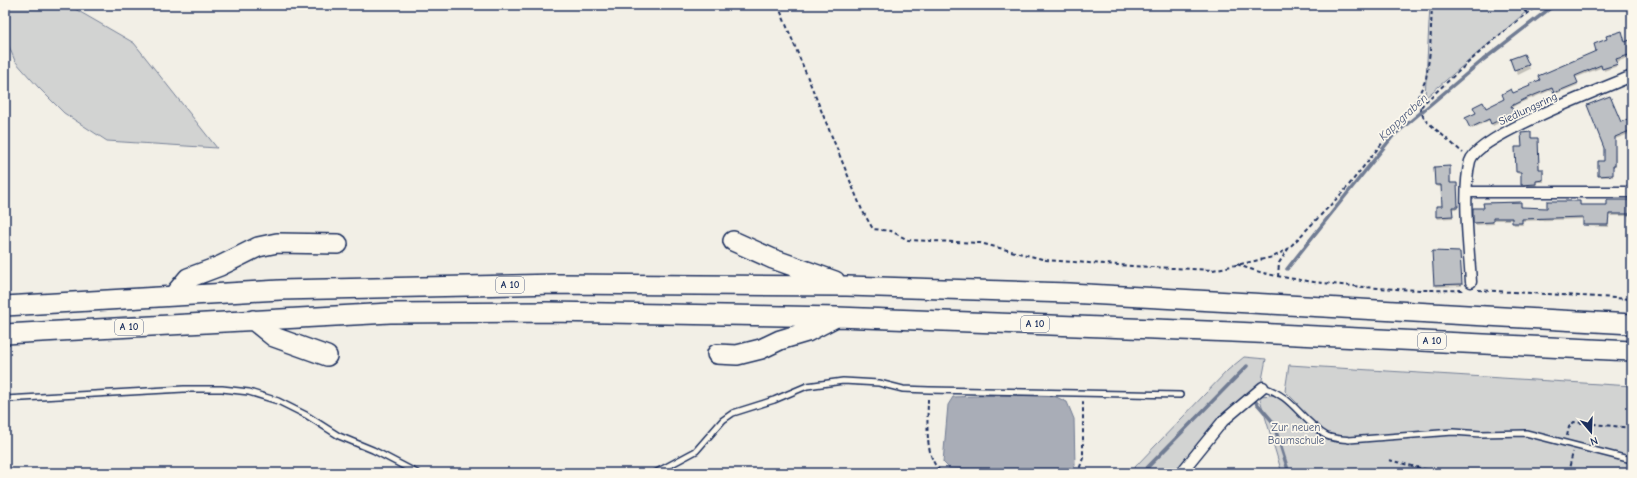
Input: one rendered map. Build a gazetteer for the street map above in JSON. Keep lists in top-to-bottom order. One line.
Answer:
{"streets":{"highway":["A 10"],"street":["Siedlungsring"]},"water":["Kappgraben"],"parks":["Zur neuen Baumschule"],"north":"bottom"}
